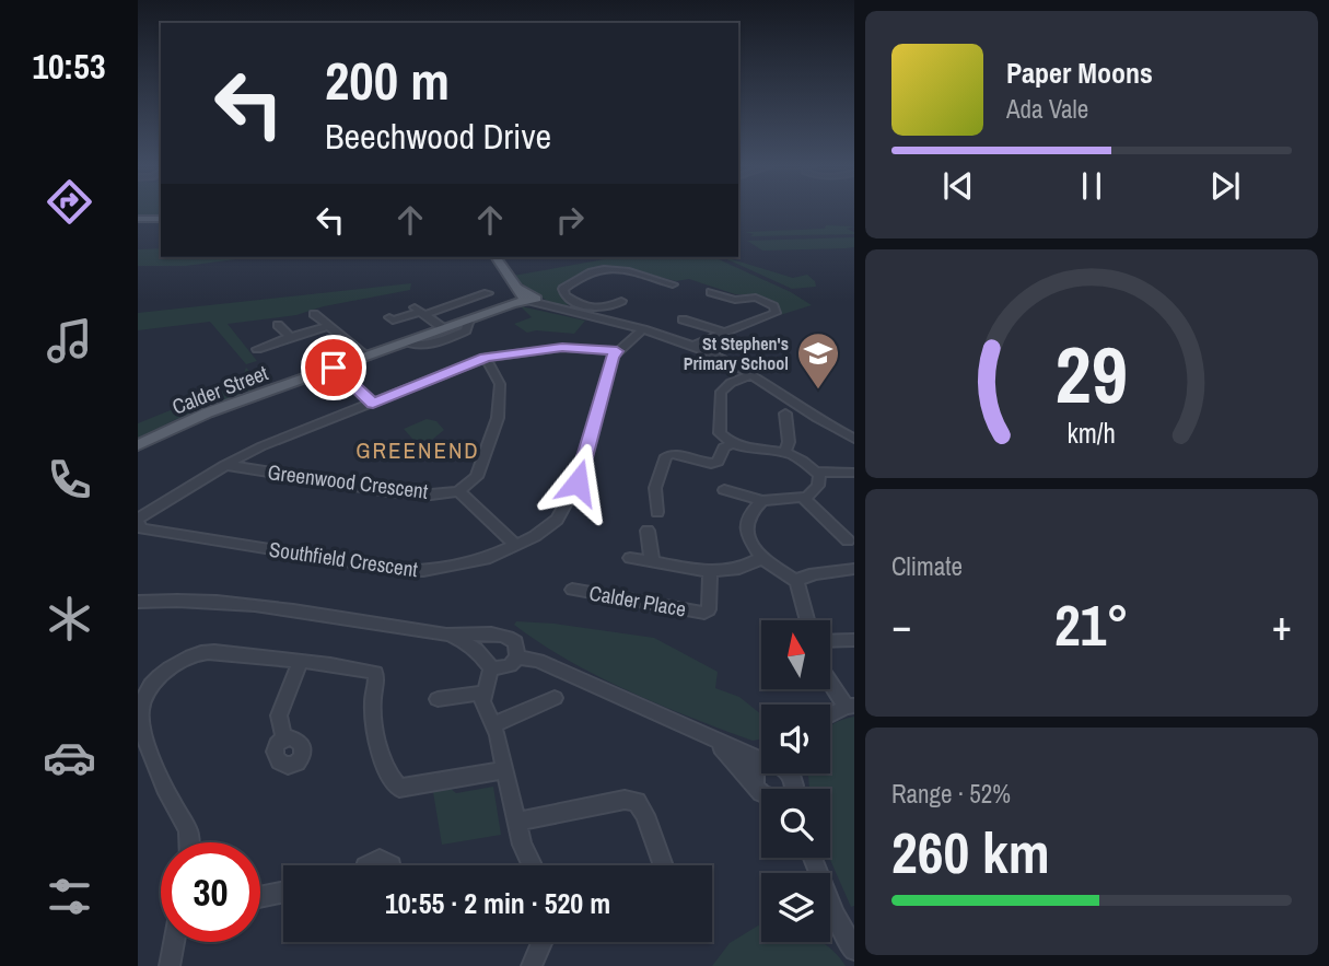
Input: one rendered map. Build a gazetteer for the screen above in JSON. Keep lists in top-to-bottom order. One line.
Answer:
{"streets":{"main road":["Calder Street"],"street":["Greenwood Crescent","Southfield Crescent","Calder Place"]},"districts":["GREENEND"],"places":{"school or university":["St Stephen's Primary School"]},"north":"top","page":{"tabs":"10:53","turn":["200 m","Beechwood Drive"],"song":["Paper Moons","Ada Vale"],"tile":["Climate",["Range · 52%","260 km"]],"heat":["−","21°","+"],"limit":"30","trip":"10:55 · 2 min · 520 m","gauge":["29","km/h"]}}
